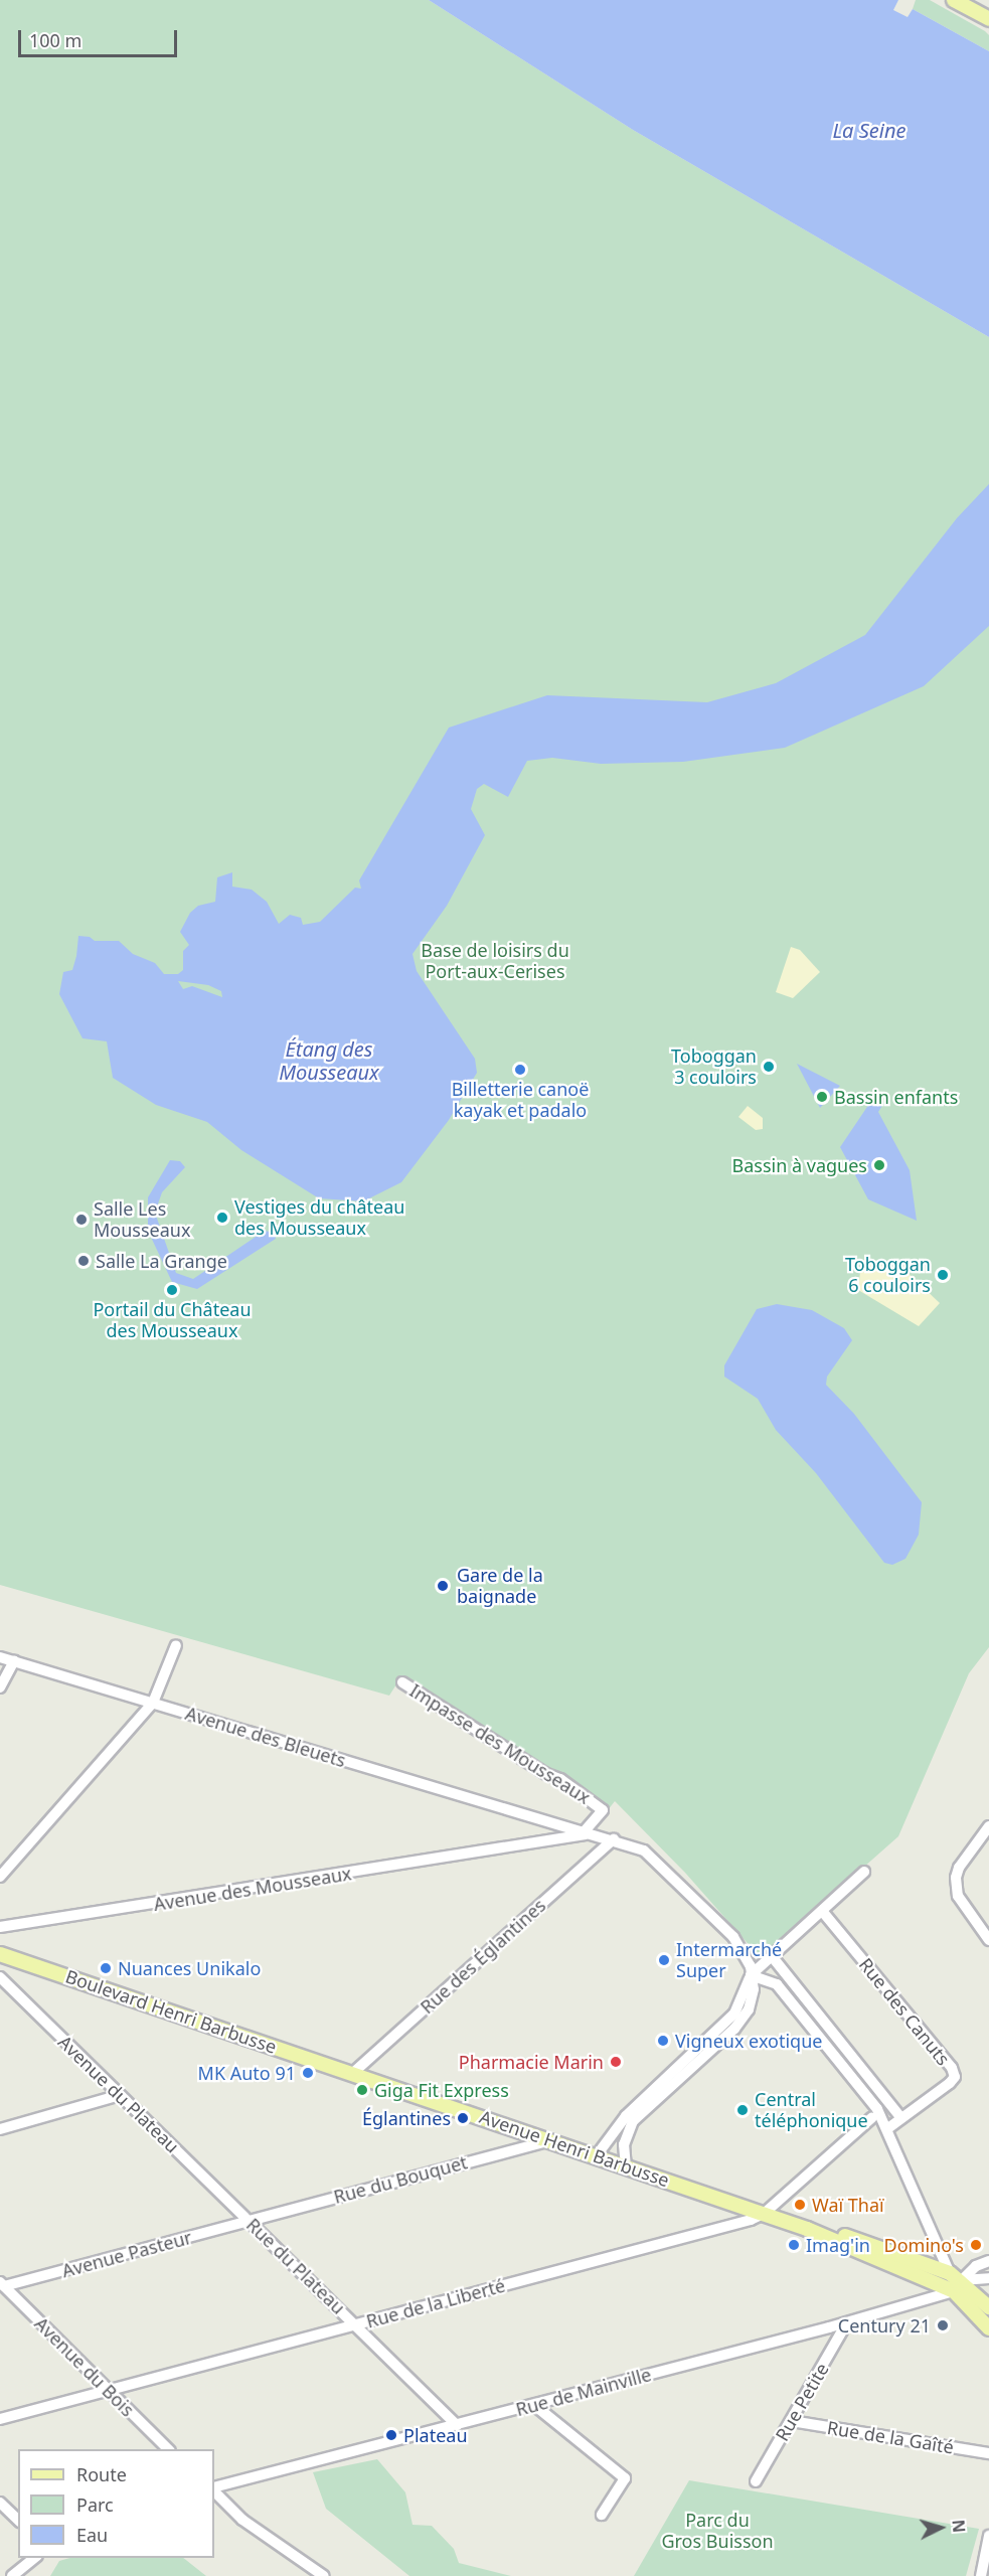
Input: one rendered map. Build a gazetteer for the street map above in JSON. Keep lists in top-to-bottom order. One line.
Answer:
{"streets":{"main road":["Boulevard Henri Barbusse","Avenue Henri Barbusse"],"street":["Avenue des Bleuets","Impasse des Mousseaux","Avenue des Mousseaux","Rue des Églantines","Rue des Canuts","Avenue du Plateau","Rue du Bouquet","Avenue Pasteur","Rue du Plateau","Rue de la Liberté","Avenue du Bois","Rue de Mainville","Rue Petite","Rue de la Gaîté"]},"crossings":[["Avenue des Bleuets","Impasse des Mousseaux"],["Avenue des Bleuets","Avenue des Mousseaux"],["Avenue des Bleuets","Rue des Églantines"],["Impasse des Mousseaux","Avenue des Mousseaux"],["Rue des Églantines","Boulevard Henri Barbusse"],["Rue des Églantines","Avenue Henri Barbusse"],["Boulevard Henri Barbusse","Avenue Henri Barbusse"],["Avenue du Plateau","Rue du Plateau"],["Avenue Henri Barbusse","Rue du Bouquet"],["Avenue Henri Barbusse","Rue de la Liberté"],["Avenue Henri Barbusse","Rue de Mainville"],["Rue du Bouquet","Avenue Pasteur"],["Rue du Bouquet","Rue du Plateau"],["Avenue Pasteur","Rue du Plateau"],["Avenue Pasteur","Avenue du Bois"],["Rue du Plateau","Rue de la Liberté"],["Rue du Plateau","Rue de Mainville"],["Rue de la Liberté","Avenue du Bois"],["Rue de Mainville","Rue Petite"],["Rue Petite","Rue de la Gaîté"]],"water":["La Seine","Étang des Mousseaux"],"parks":["Base de loisirs du Port-aux-Cerises","Parc du Gros Buisson"],"places":["Toboggan 3 couloirs","Billetterie canoë kayak et padalo","Bassin enfants","Bassin à vagues","Vestiges du château des Mousseaux","Salle Les Mousseaux","Salle La Grange","Toboggan 6 couloirs","Portail du Château des Mousseaux","Gare de la baignade","Intermarché Super","Nuances Unikalo","Vigneux exotique","Pharmacie Marin","MK Auto 91","Giga Fit Express","Central téléphonique","Églantines","Waï Thaï","Imag'in","Domino's","Century 21","Plateau"],"legend":["Route","Parc","Eau"],"scale_bar":"100 m","north":"right"}
